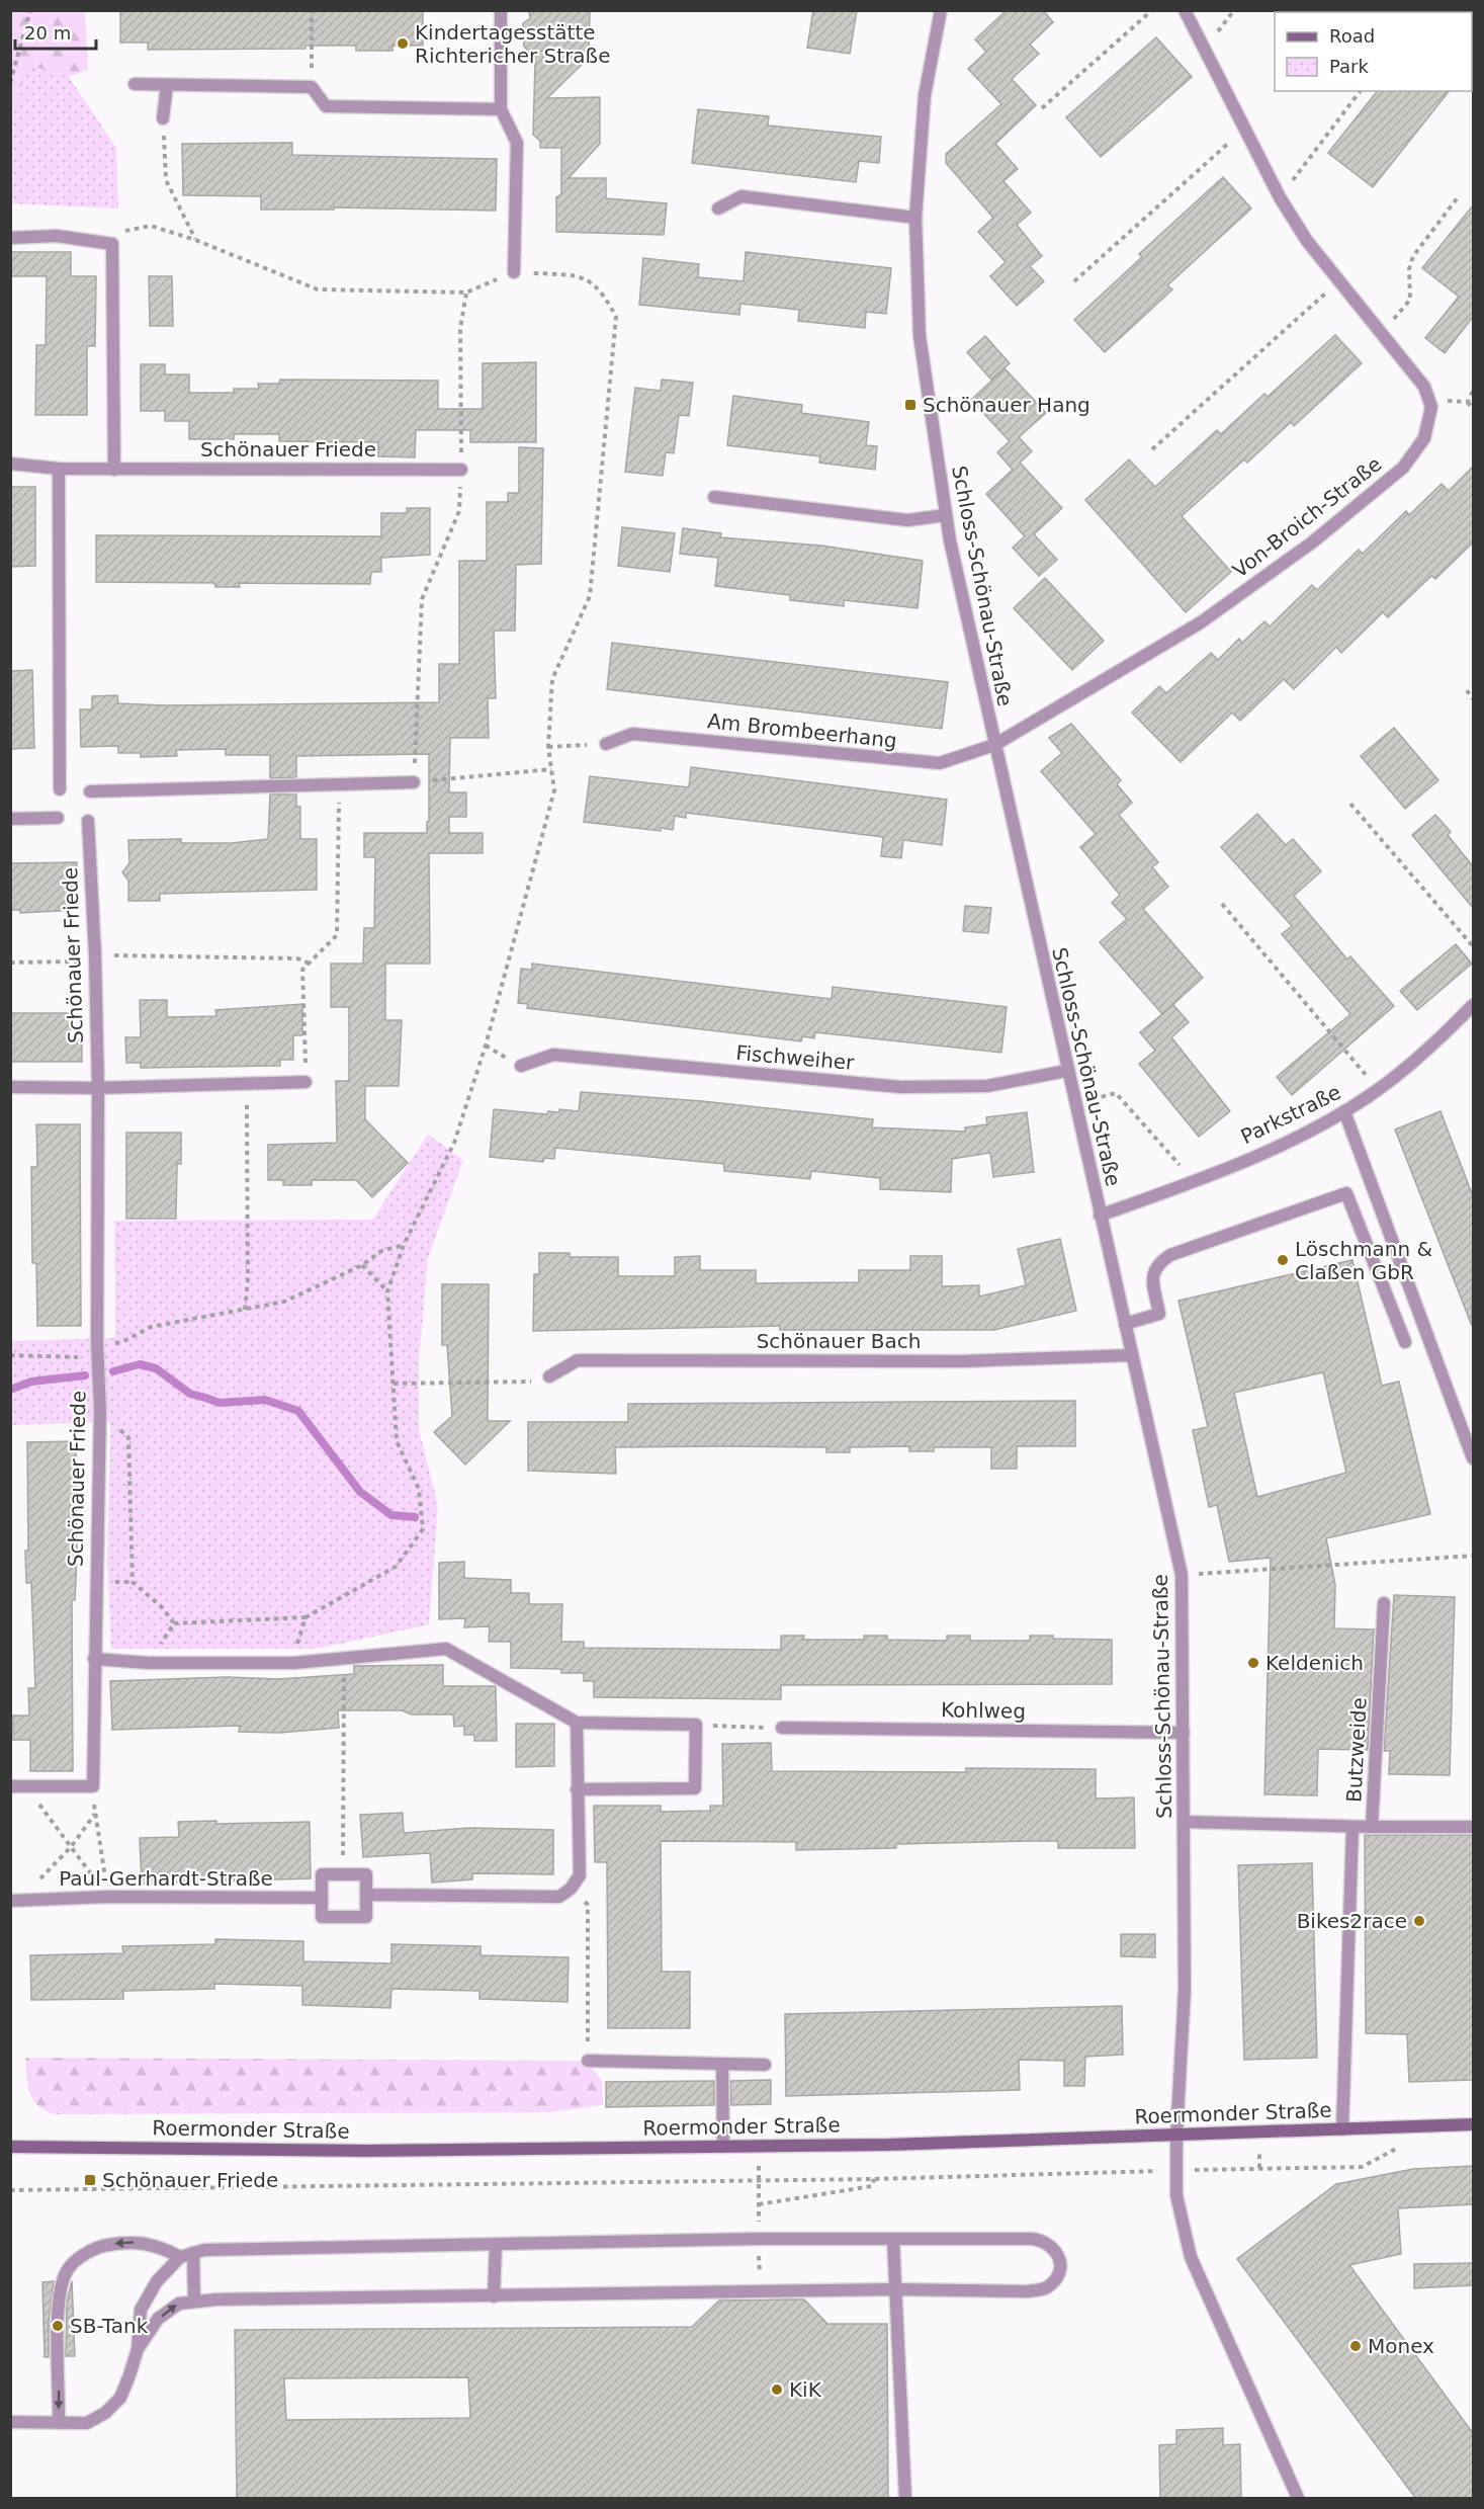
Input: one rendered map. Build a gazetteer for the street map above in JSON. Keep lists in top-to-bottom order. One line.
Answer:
{"streets":{"main road":["Roermonder Straße"],"street":["Schönauer Friede","Von-Broich-Straße","Schloss-Schönau-Straße","Am Brombeerhang","Fischweiher","Parkstraße","Schönauer Bach","Kohlweg","Butzweide","Paul-Gerhardt-Straße"]},"crossings":[["Von-Broich-Straße","Schloss-Schönau-Straße"],["Von-Broich-Straße","Am Brombeerhang"],["Schloss-Schönau-Straße","Am Brombeerhang"],["Schloss-Schönau-Straße","Fischweiher"],["Schloss-Schönau-Straße","Parkstraße"],["Schloss-Schönau-Straße","Schönauer Bach"],["Schloss-Schönau-Straße","Kohlweg"],["Schloss-Schönau-Straße","Butzweide"],["Schloss-Schönau-Straße","Roermonder Straße"]],"places":{"other":["Kindertagesstätte Richtericher Straße","Löschmann & Claßen GbR","Keldenich","Bikes2race","SB-Tank","Monex","KiK"],"transit":["Schönauer Hang","Schönauer Friede"]},"legend":["Road","Park"],"scale_bar":"20 m"}
